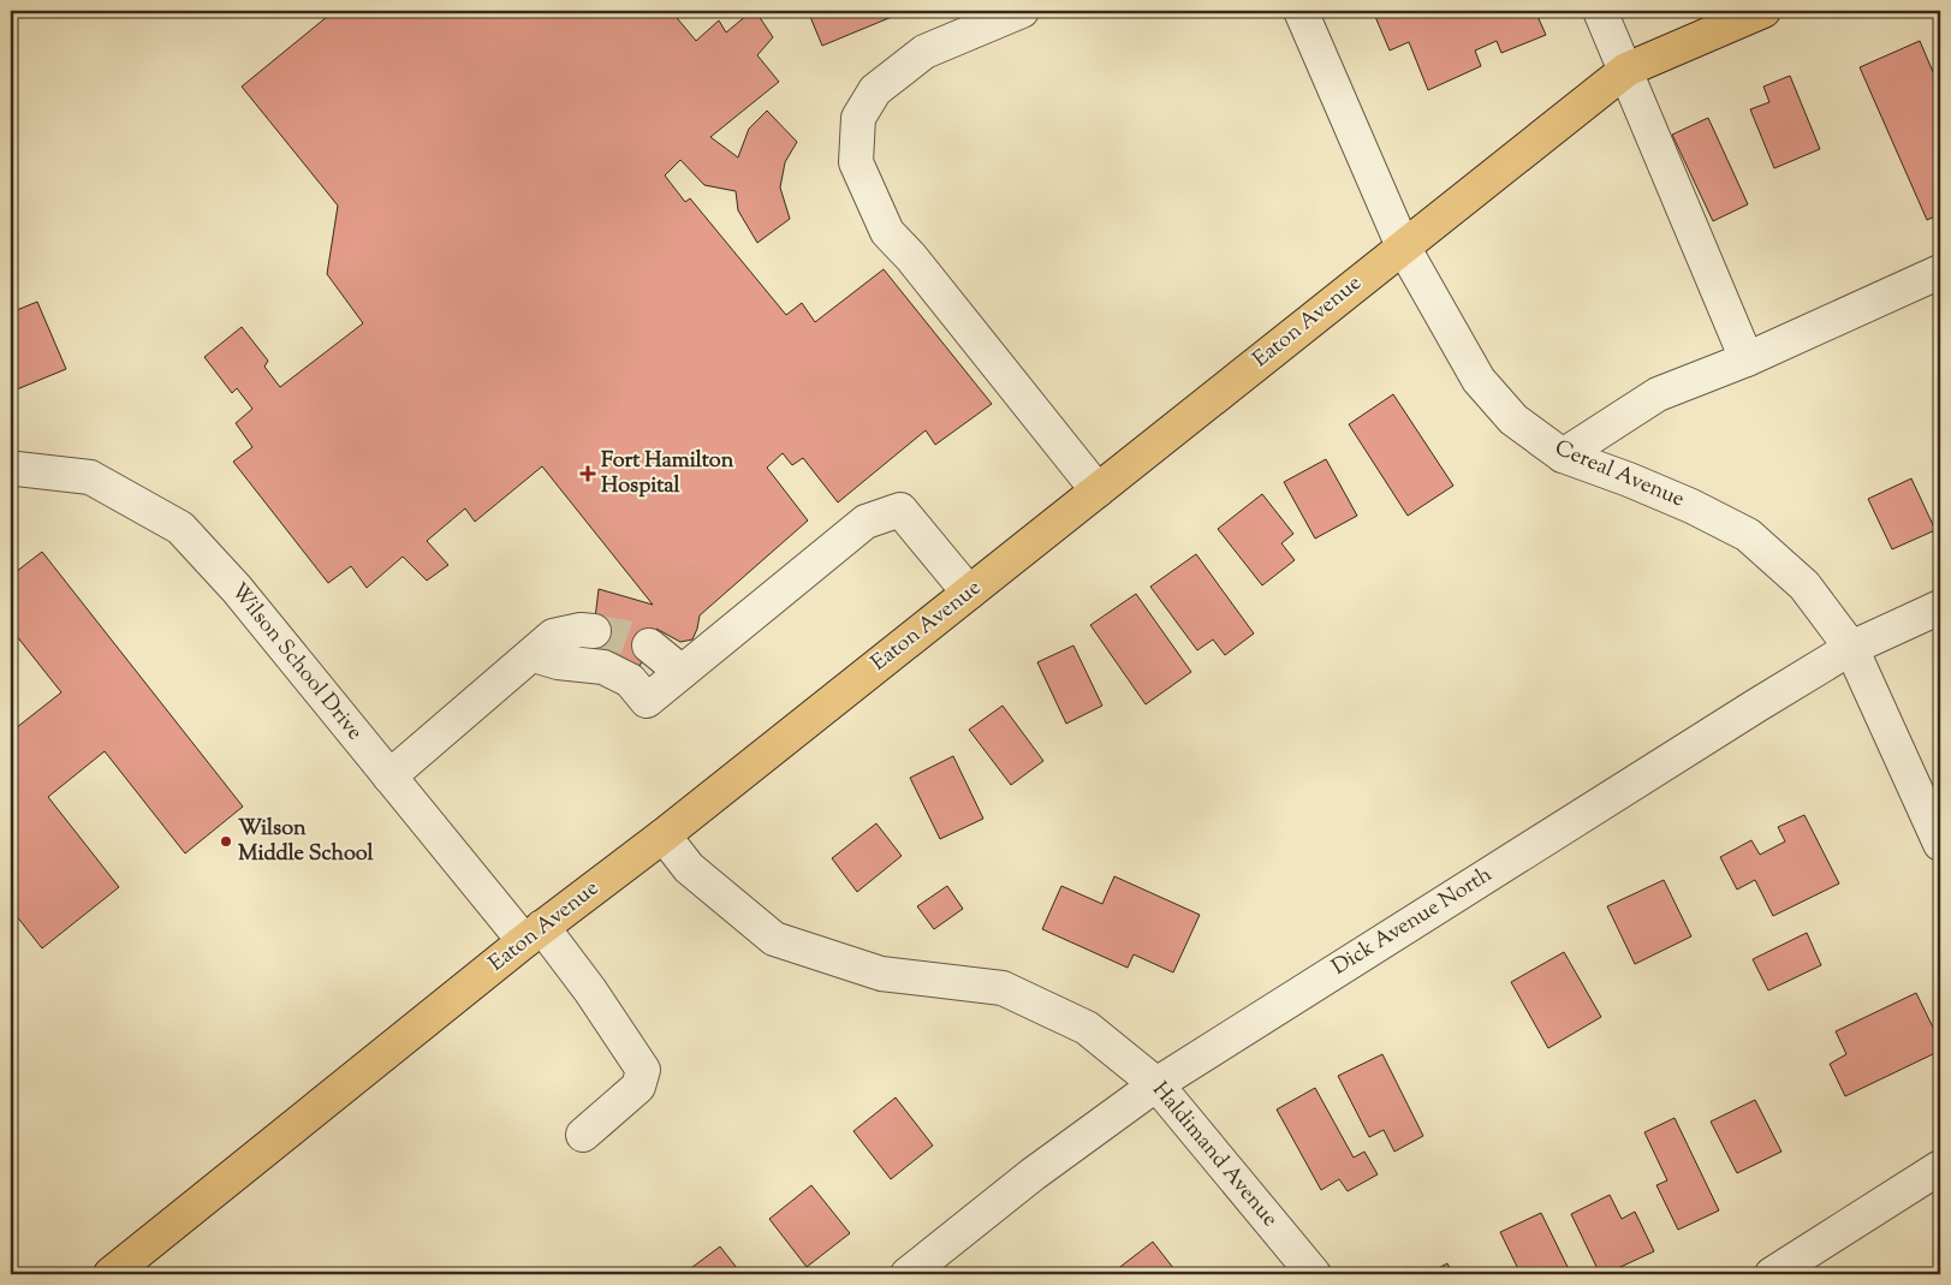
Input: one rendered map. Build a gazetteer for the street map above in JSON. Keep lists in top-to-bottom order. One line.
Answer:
{"streets":{"main road":["Eaton Avenue"],"street":["Cereal Avenue","Wilson School Drive","Dick Avenue North","Haldimand Avenue"]},"crossings":[["Eaton Avenue","Cereal Avenue"],["Eaton Avenue","Wilson School Drive"],["Eaton Avenue","Haldimand Avenue"],["Cereal Avenue","Dick Avenue North"],["Dick Avenue North","Haldimand Avenue"]],"places":{"health":["Fort Hamilton Hospital"],"other":["Wilson Middle School"]}}
